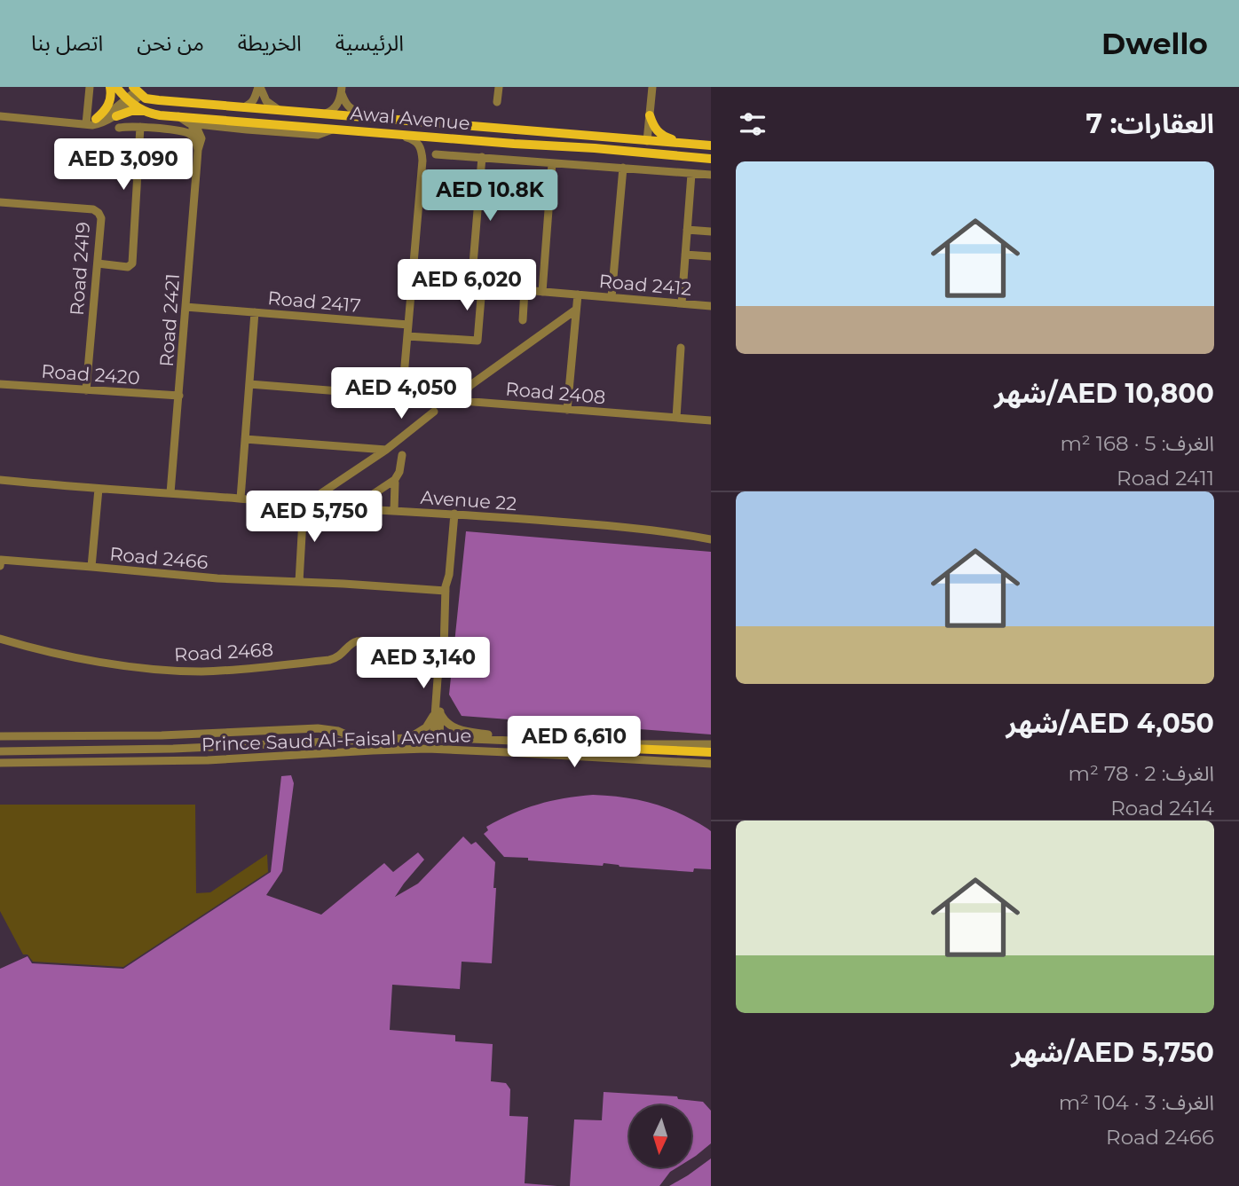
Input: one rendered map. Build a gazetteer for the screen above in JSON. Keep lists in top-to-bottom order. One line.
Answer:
{"streets":{"main road":["Awal Avenue"],"street":["Road 2419","Road 2412","Road 2417","Road 2421","Road 2420","Road 2408","Avenue 22","Road 2466","Road 2468","Prince Saud Al-Faisal Avenue"]},"crossings":[["Road 2419","Road 2420"],["Road 2412","Road 2408"],["Road 2417","Road 2421"],["Road 2417","Road 2408"],["Road 2417","Avenue 22"],["Road 2421","Road 2420"],["Road 2421","Avenue 22"],["Avenue 22","Road 2466"]],"north":"bottom","page":{"header":"Dwello","nav":["الرئيسية","الخريطة","من نحن","اتصل بنا"],"heading":"العقارات: 7","price":["AED 3,090","AED 10.8K","AED 6,020","AED 4,050","AED 5,750","AED 3,140","AED 6,610"],"list":[{"name":"AED 10,800/شهر","note":"الغرف: 5 · 168 m² · Road 2411"},{"name":"AED 4,050/شهر","note":"الغرف: 2 · 78 m² · Road 2414"},{"name":"AED 5,750/شهر","note":"الغرف: 3 · 104 m² · Road 2466"}]}}
